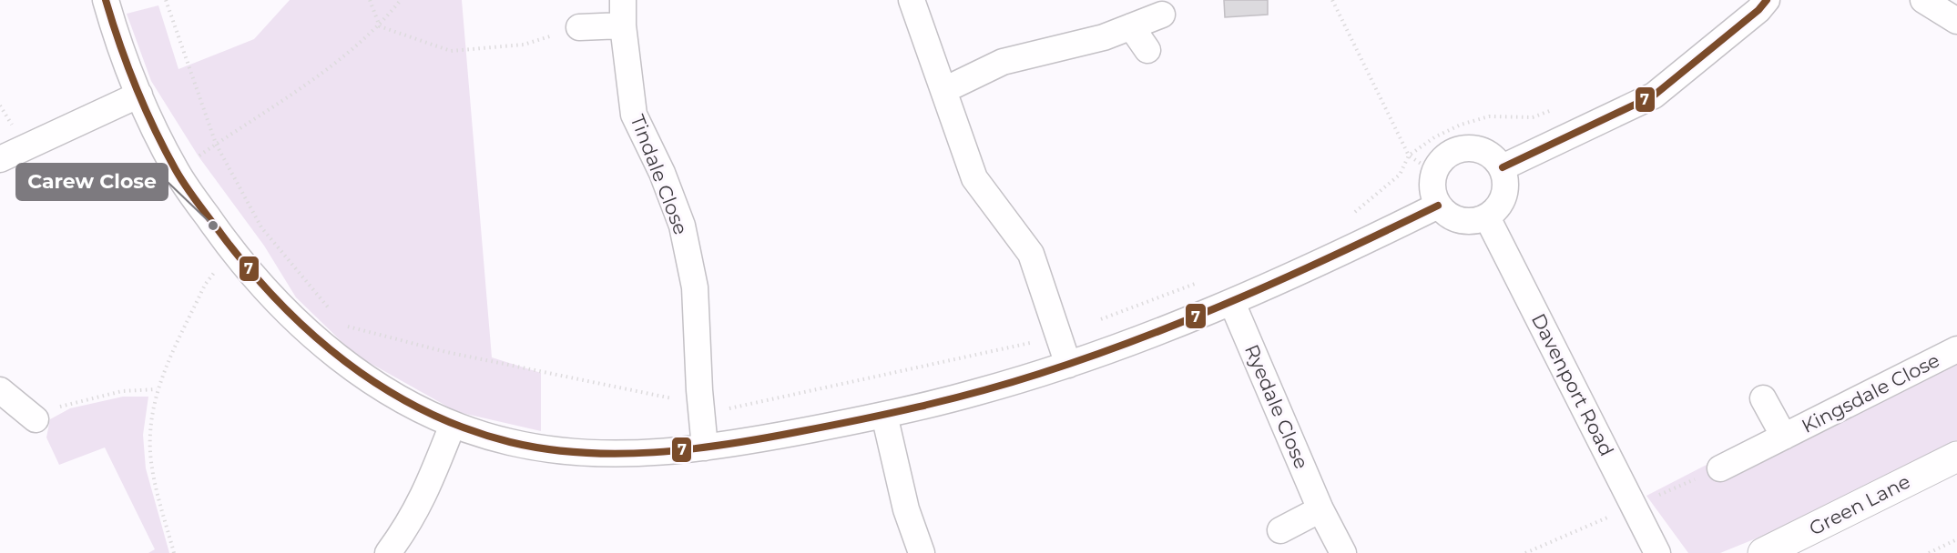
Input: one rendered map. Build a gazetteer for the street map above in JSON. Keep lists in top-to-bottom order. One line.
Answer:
{"streets":{"main road":["Green Lane"],"street":["Tindale Close","Davenport Road","Kingsdale Close","Ryedale Close"]},"places":["Carew Close"],"lines":["transit line 7"]}
